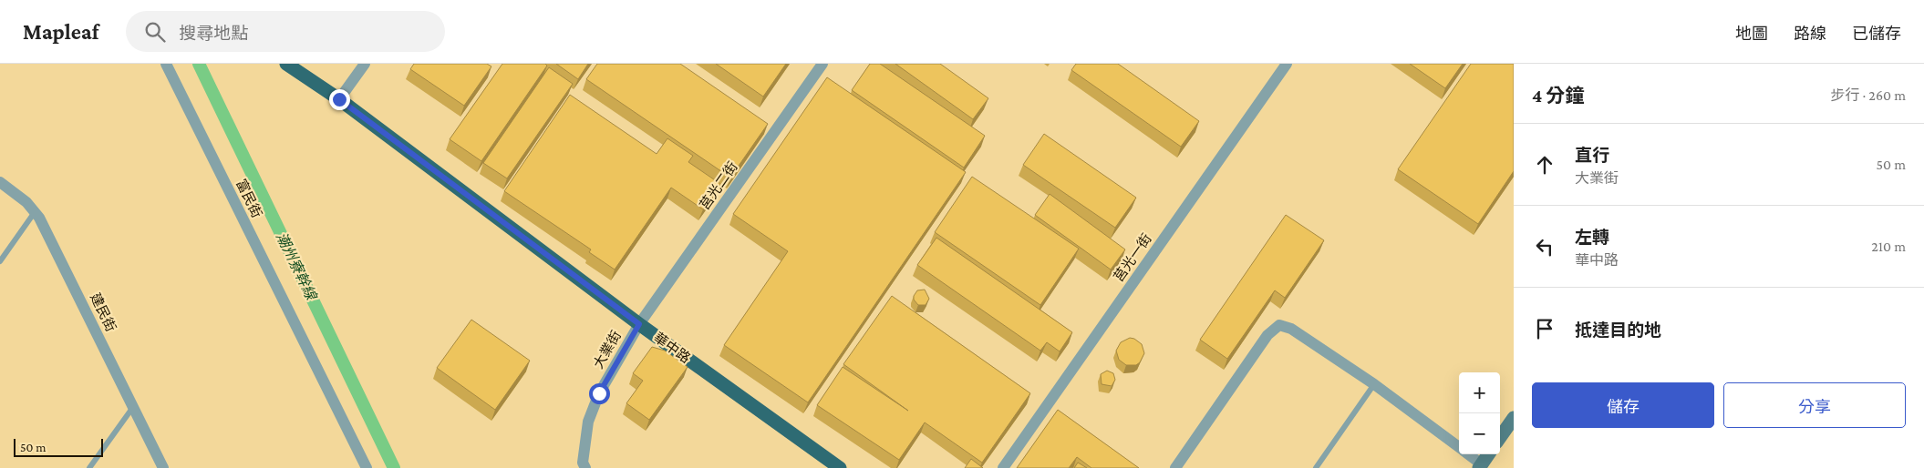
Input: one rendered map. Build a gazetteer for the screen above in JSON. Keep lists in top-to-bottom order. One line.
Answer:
{"streets":{"main road":["華中路"],"street":["莒光二街","富民街","莒光一街","建民街","大業街"]},"crossings":[["莒光二街","華中路"],["莒光二街","大業街"],["華中路","大業街"]],"water":["潮州寮幹線"],"scale_bar":"50 m","page":{"header":"Mapleaf","search":"搜尋地點","nav":["地圖","路線","已儲存"],"heading":["4 分鐘","步行 · 260 m"],"list":[["直行","大業街","50 m"],["左轉","華中路","210 m"],"抵達目的地"],"buttons":["儲存","分享"],"map_buttons":["+","−"],"scale":"50 m"}}
